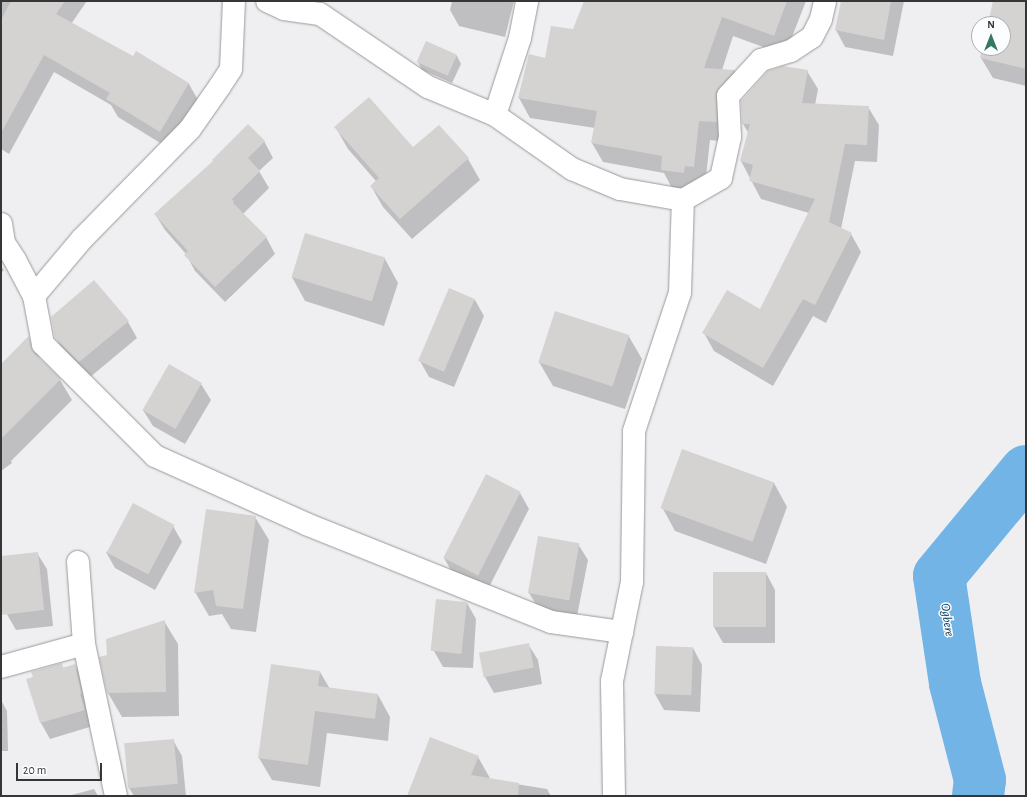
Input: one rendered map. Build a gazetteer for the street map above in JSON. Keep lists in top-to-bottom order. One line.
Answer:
{"water":["Ogbere"],"scale_bar":"20 m","north":"top"}
